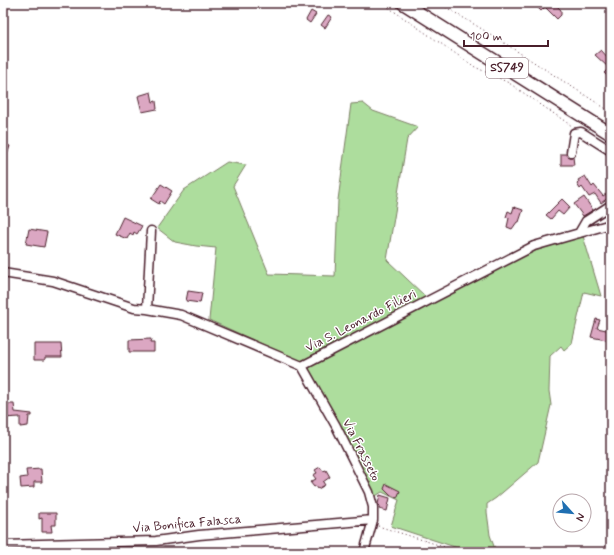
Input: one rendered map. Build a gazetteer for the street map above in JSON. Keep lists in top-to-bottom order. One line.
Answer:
{"streets":{"highway":["SS749"],"street":["Via S. Leonardo Filieri","Via Frasseto","Via Bonifica Falasca"]},"crossings":[["Via S. Leonardo Filieri","Via Frasseto"],["Via Frasseto","Via Bonifica Falasca"]],"scale_bar":"100 m","north":"bottom right"}
